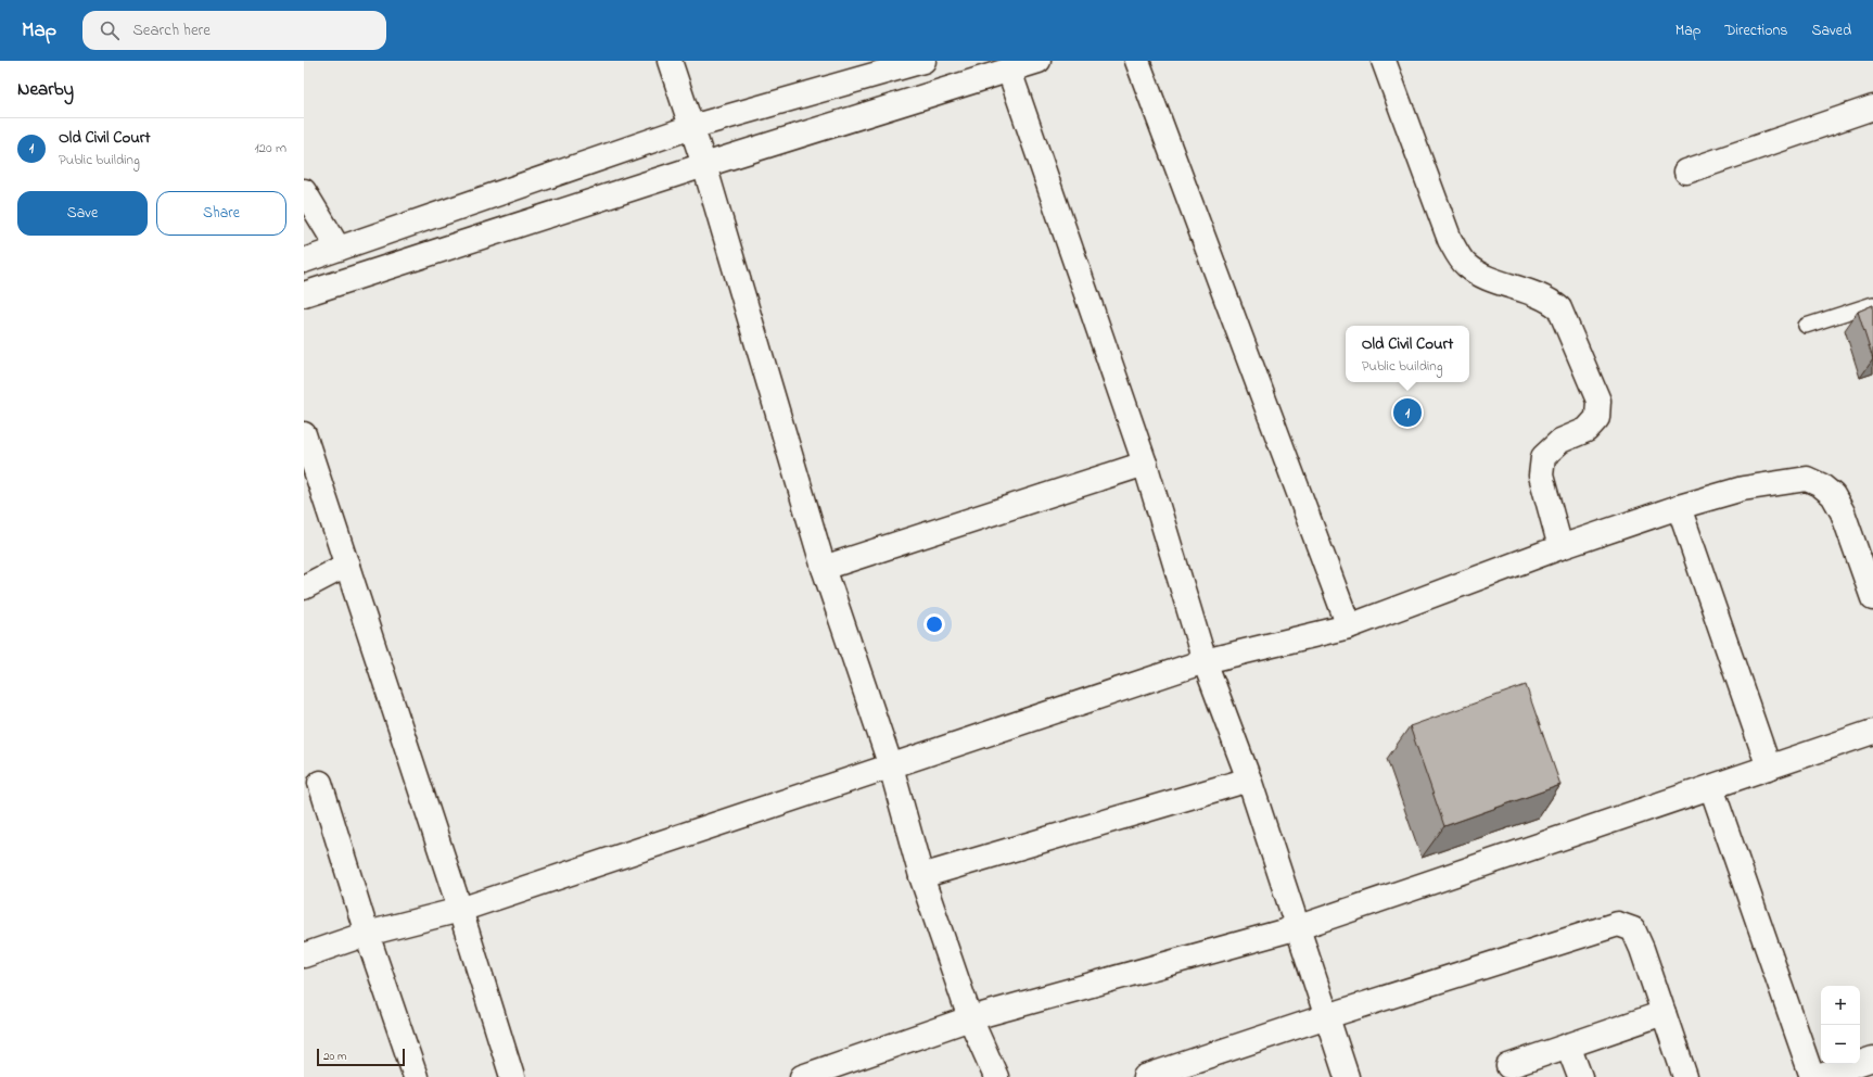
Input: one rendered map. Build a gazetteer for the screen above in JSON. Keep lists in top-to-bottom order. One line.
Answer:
{"scale_bar":"20 m","page":{"header":"Map","search":"Search here","nav":["Map","Directions","Saved"],"heading":"Nearby","list":[{"mark":"1","name":"Old Civil Court","note":"Public building","value":"120 m"}],"buttons":["Save","Share"],"popup":["Old Civil Court","Public building"],"pins":"1","map_buttons":["+","−"],"scale":"20 m"}}
